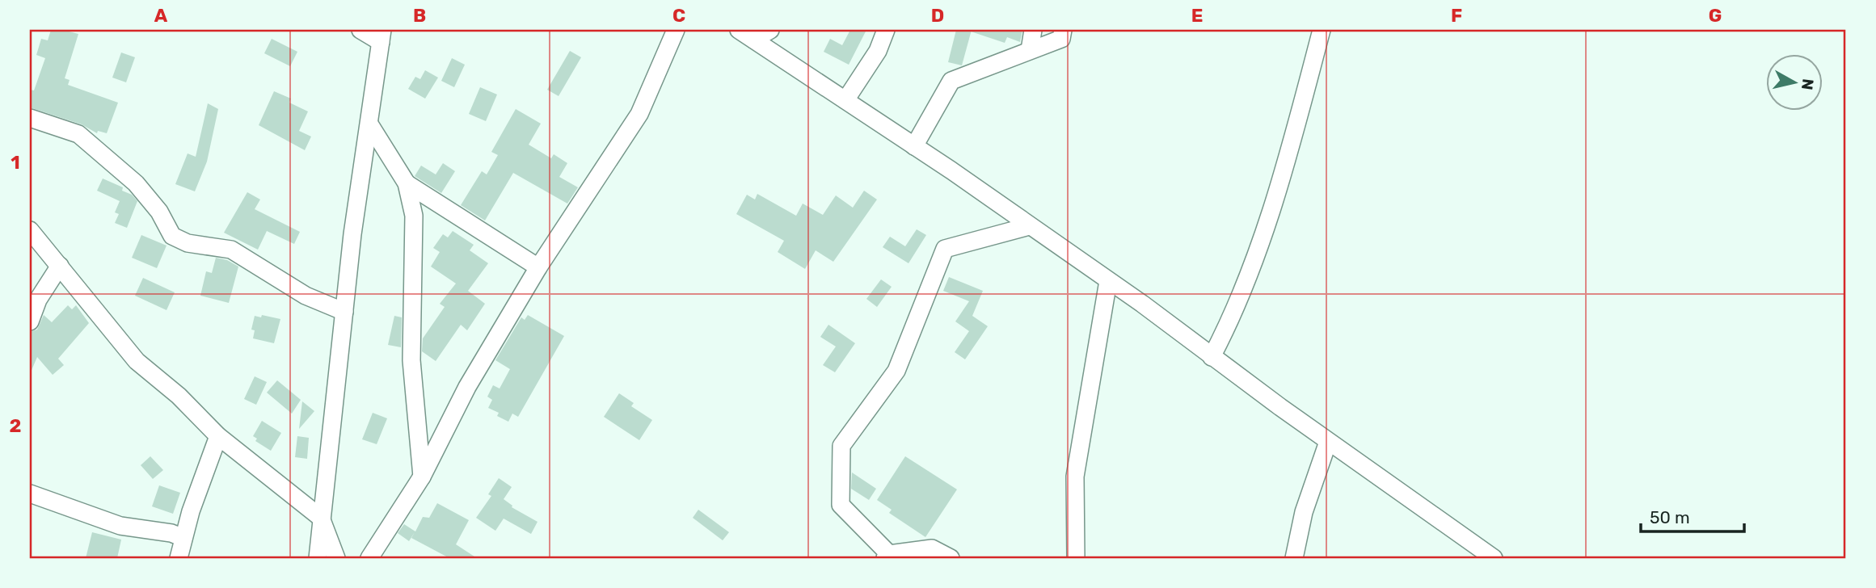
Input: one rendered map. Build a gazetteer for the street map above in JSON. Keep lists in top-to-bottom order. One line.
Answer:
{"scale_bar":"50 m","north":"right","grid":{"columns":["A","B","C","D","E","F","G"],"rows":["1","2"]}}
